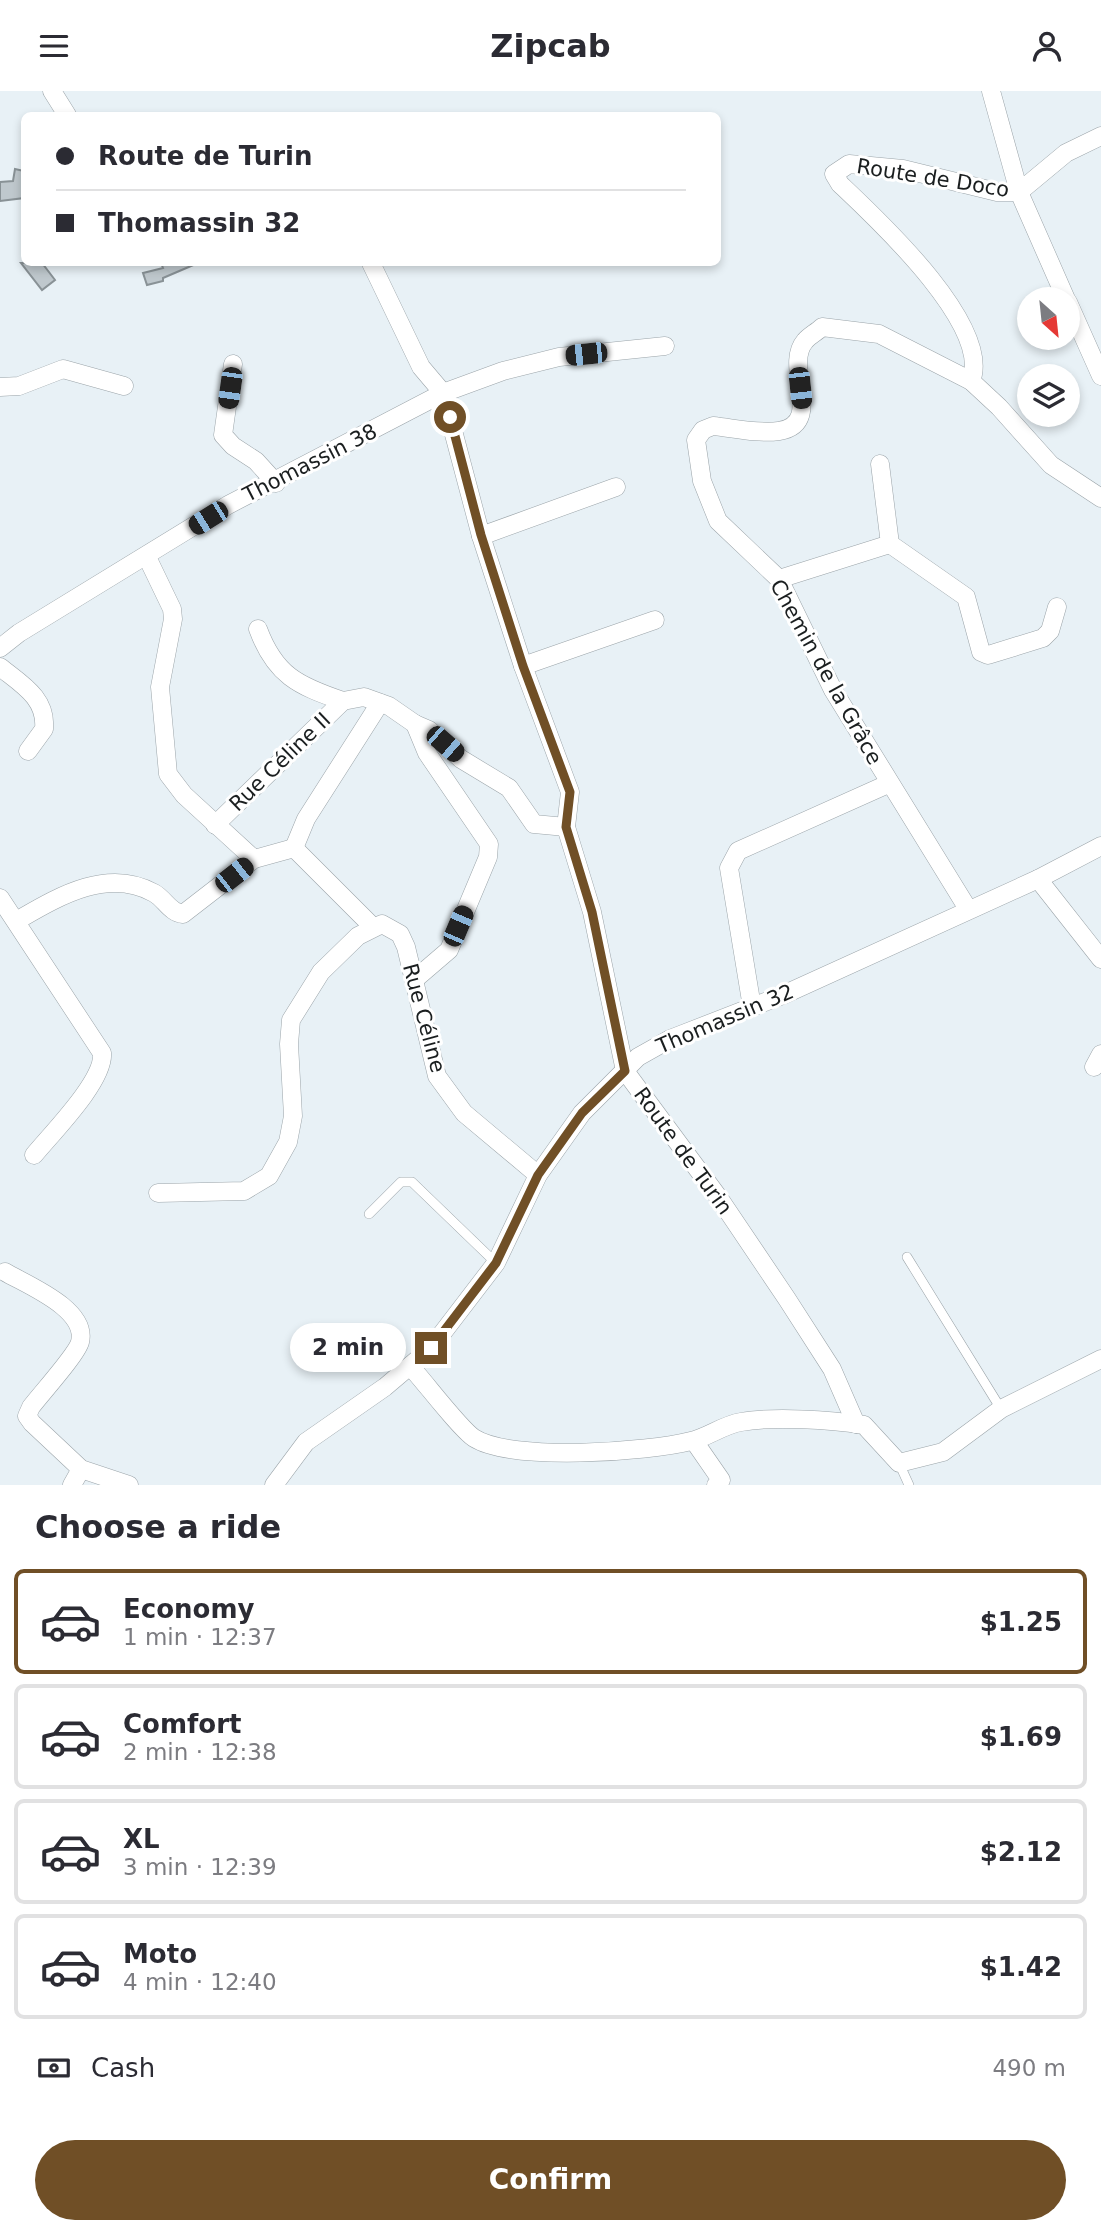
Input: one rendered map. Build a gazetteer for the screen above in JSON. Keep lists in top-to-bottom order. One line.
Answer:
{"streets":{"street":["Route de Doco","Thomassin 38","Chemin de la Grâce","Rue Céline II","Rue Céline","Thomassin 32","Route de Turin"]},"crossings":[["Route de Doco","Chemin de la Grâce"],["Thomassin 38","Rue Céline II"],["Thomassin 38","Route de Turin"],["Chemin de la Grâce","Thomassin 32"],["Rue Céline II","Route de Turin"],["Rue Céline","Thomassin 32"],["Thomassin 32","Route de Turin"]],"north":"bottom right","page":{"header":"Zipcab","banner":["Route de Turin","Thomassin 32"],"bubble":"2 min","heading":"Choose a ride","list":[{"name":"Economy","note":"1 min · 12:37","value":"$1.25"},{"name":"Comfort","note":"2 min · 12:38","value":"$1.69"},{"name":"XL","note":"3 min · 12:39","value":"$2.12"},{"name":"Moto","note":"4 min · 12:40","value":"$1.42"}],"pay":["Cash","490 m"],"buttons":"Confirm"}}
